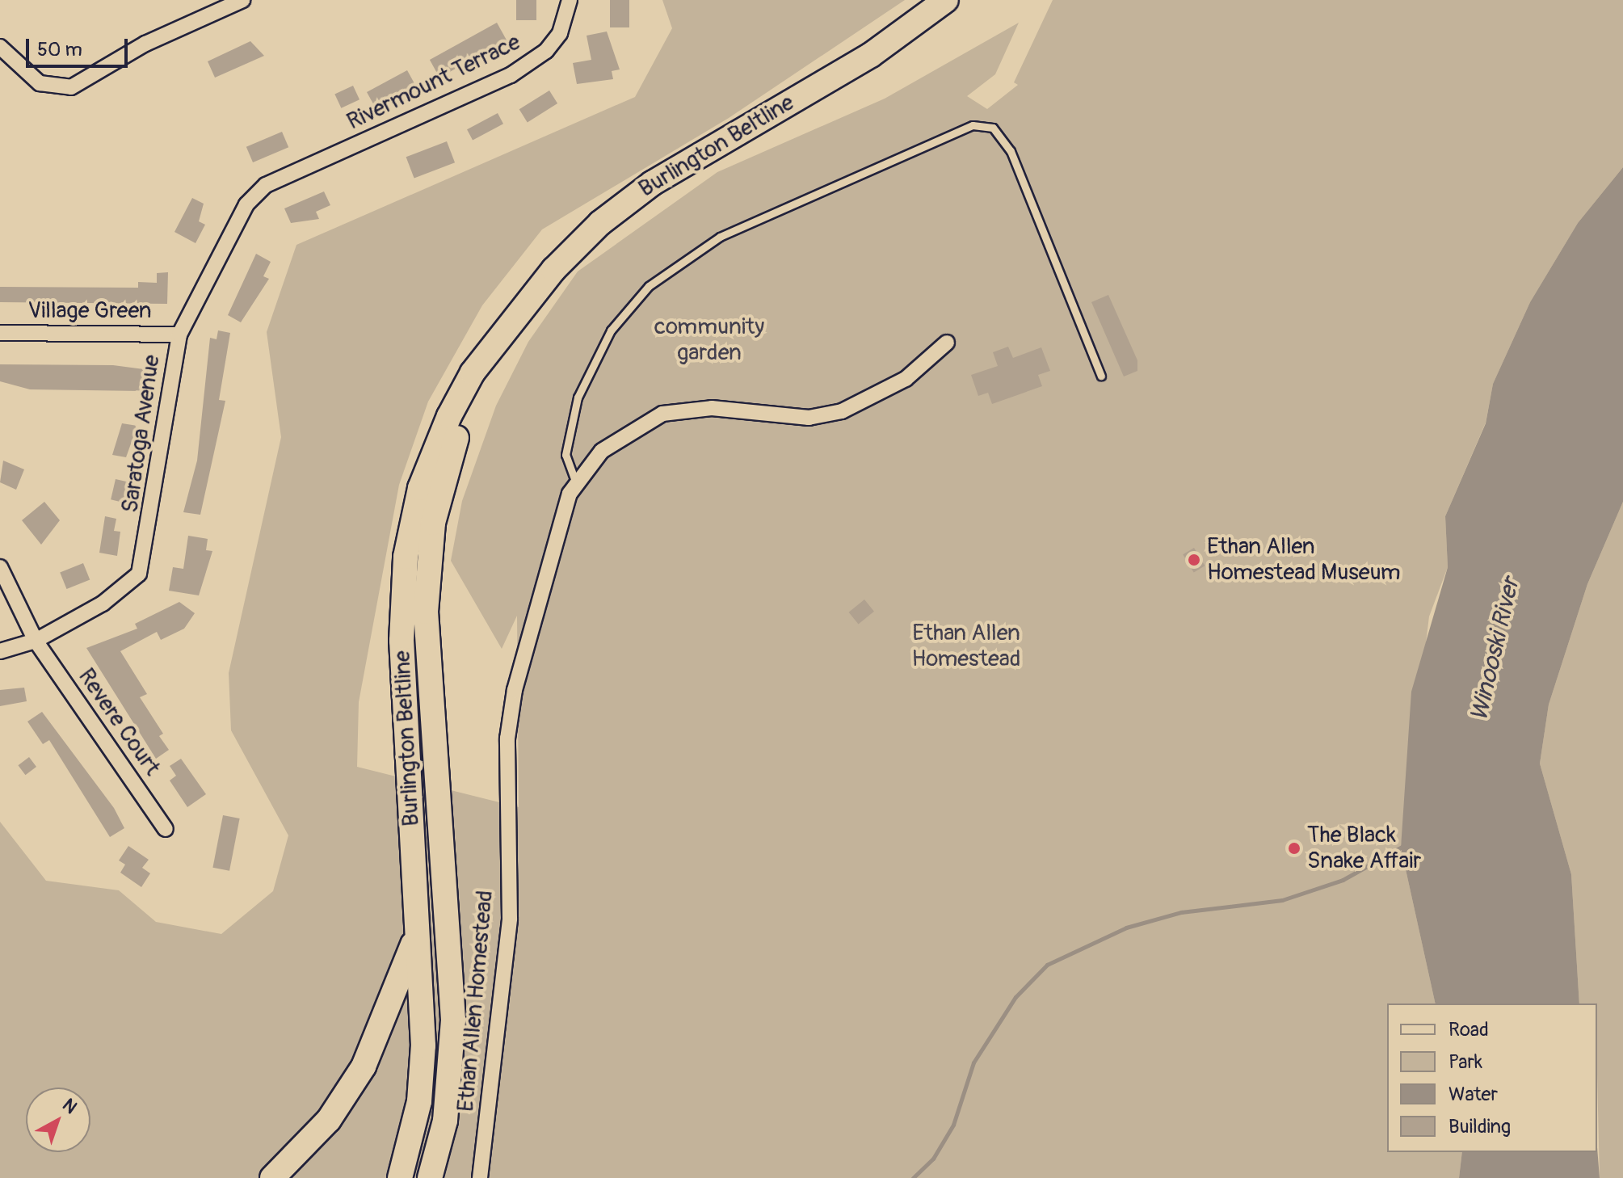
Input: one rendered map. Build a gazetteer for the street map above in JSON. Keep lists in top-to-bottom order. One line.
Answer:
{"streets":{"main road":["Burlington Beltline"],"street":["Rivermount Terrace","Village Green","Saratoga Avenue","Revere Court","Ethan Allen Homestead"]},"crossings":[["Rivermount Terrace","Saratoga Avenue"],["Village Green","Saratoga Avenue"],["Saratoga Avenue","Revere Court"]],"water":["Winooski River"],"parks":["community garden","Ethan Allen Homestead"],"places":["Ethan Allen Homestead Museum","The Black Snake Affair"],"legend":["Road","Park","Water","Building"],"scale_bar":"50 m","north":"top right"}
